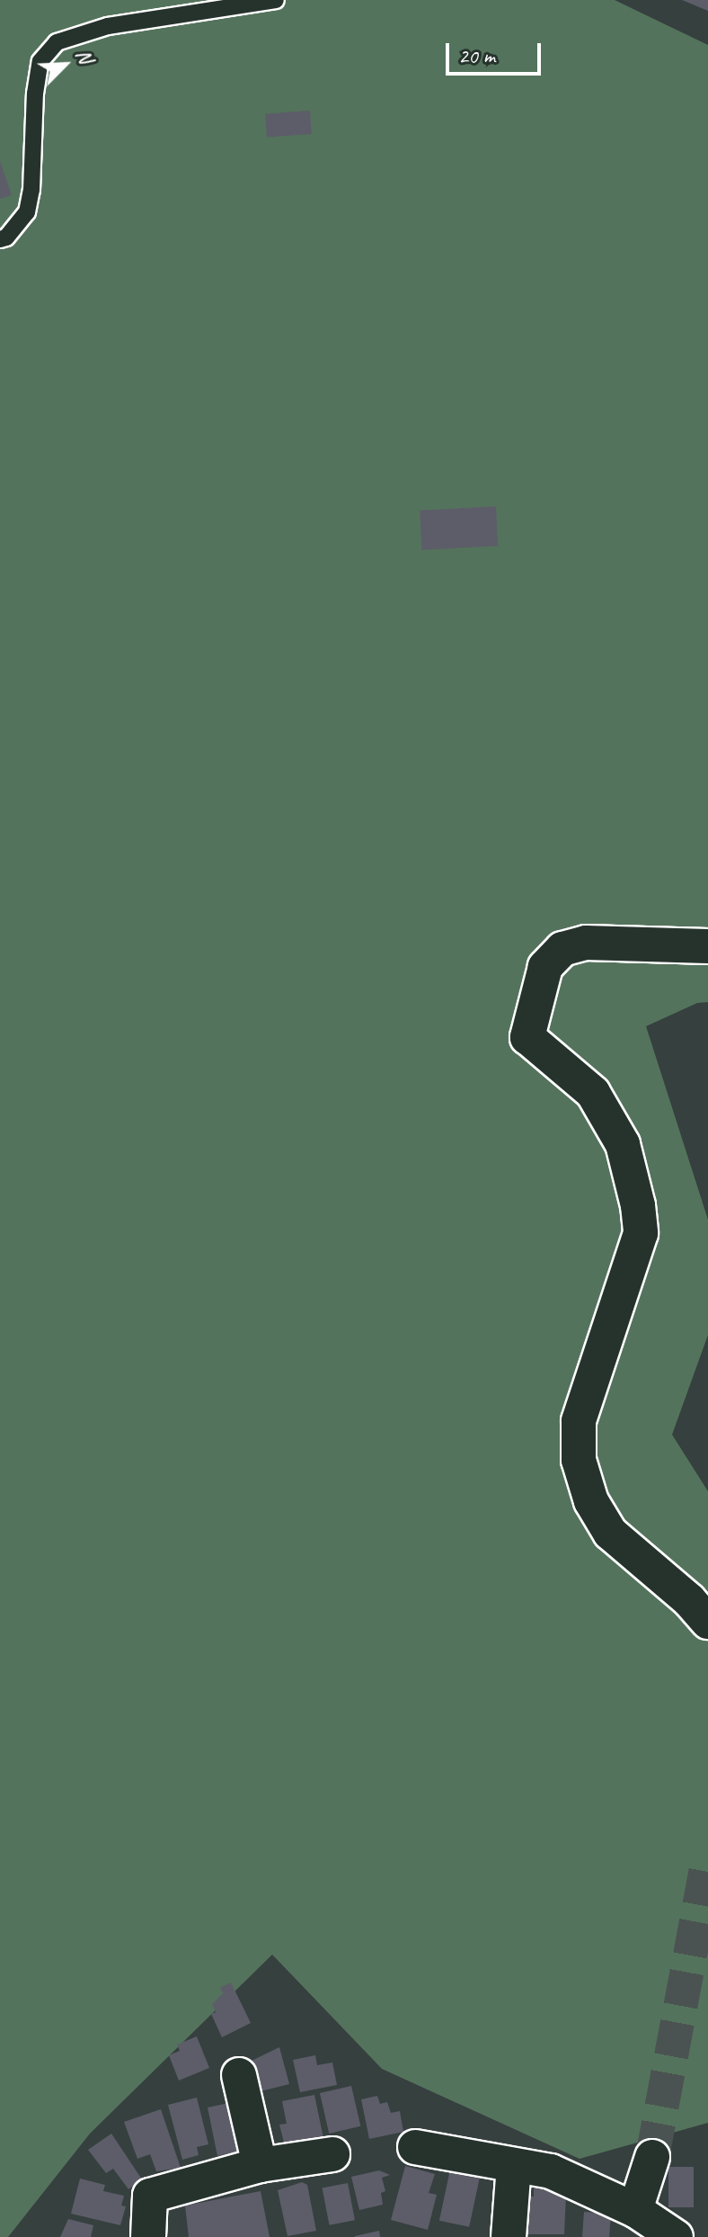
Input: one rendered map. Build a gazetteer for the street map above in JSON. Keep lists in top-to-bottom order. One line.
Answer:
{"scale_bar":"20 m","north":"top right"}
